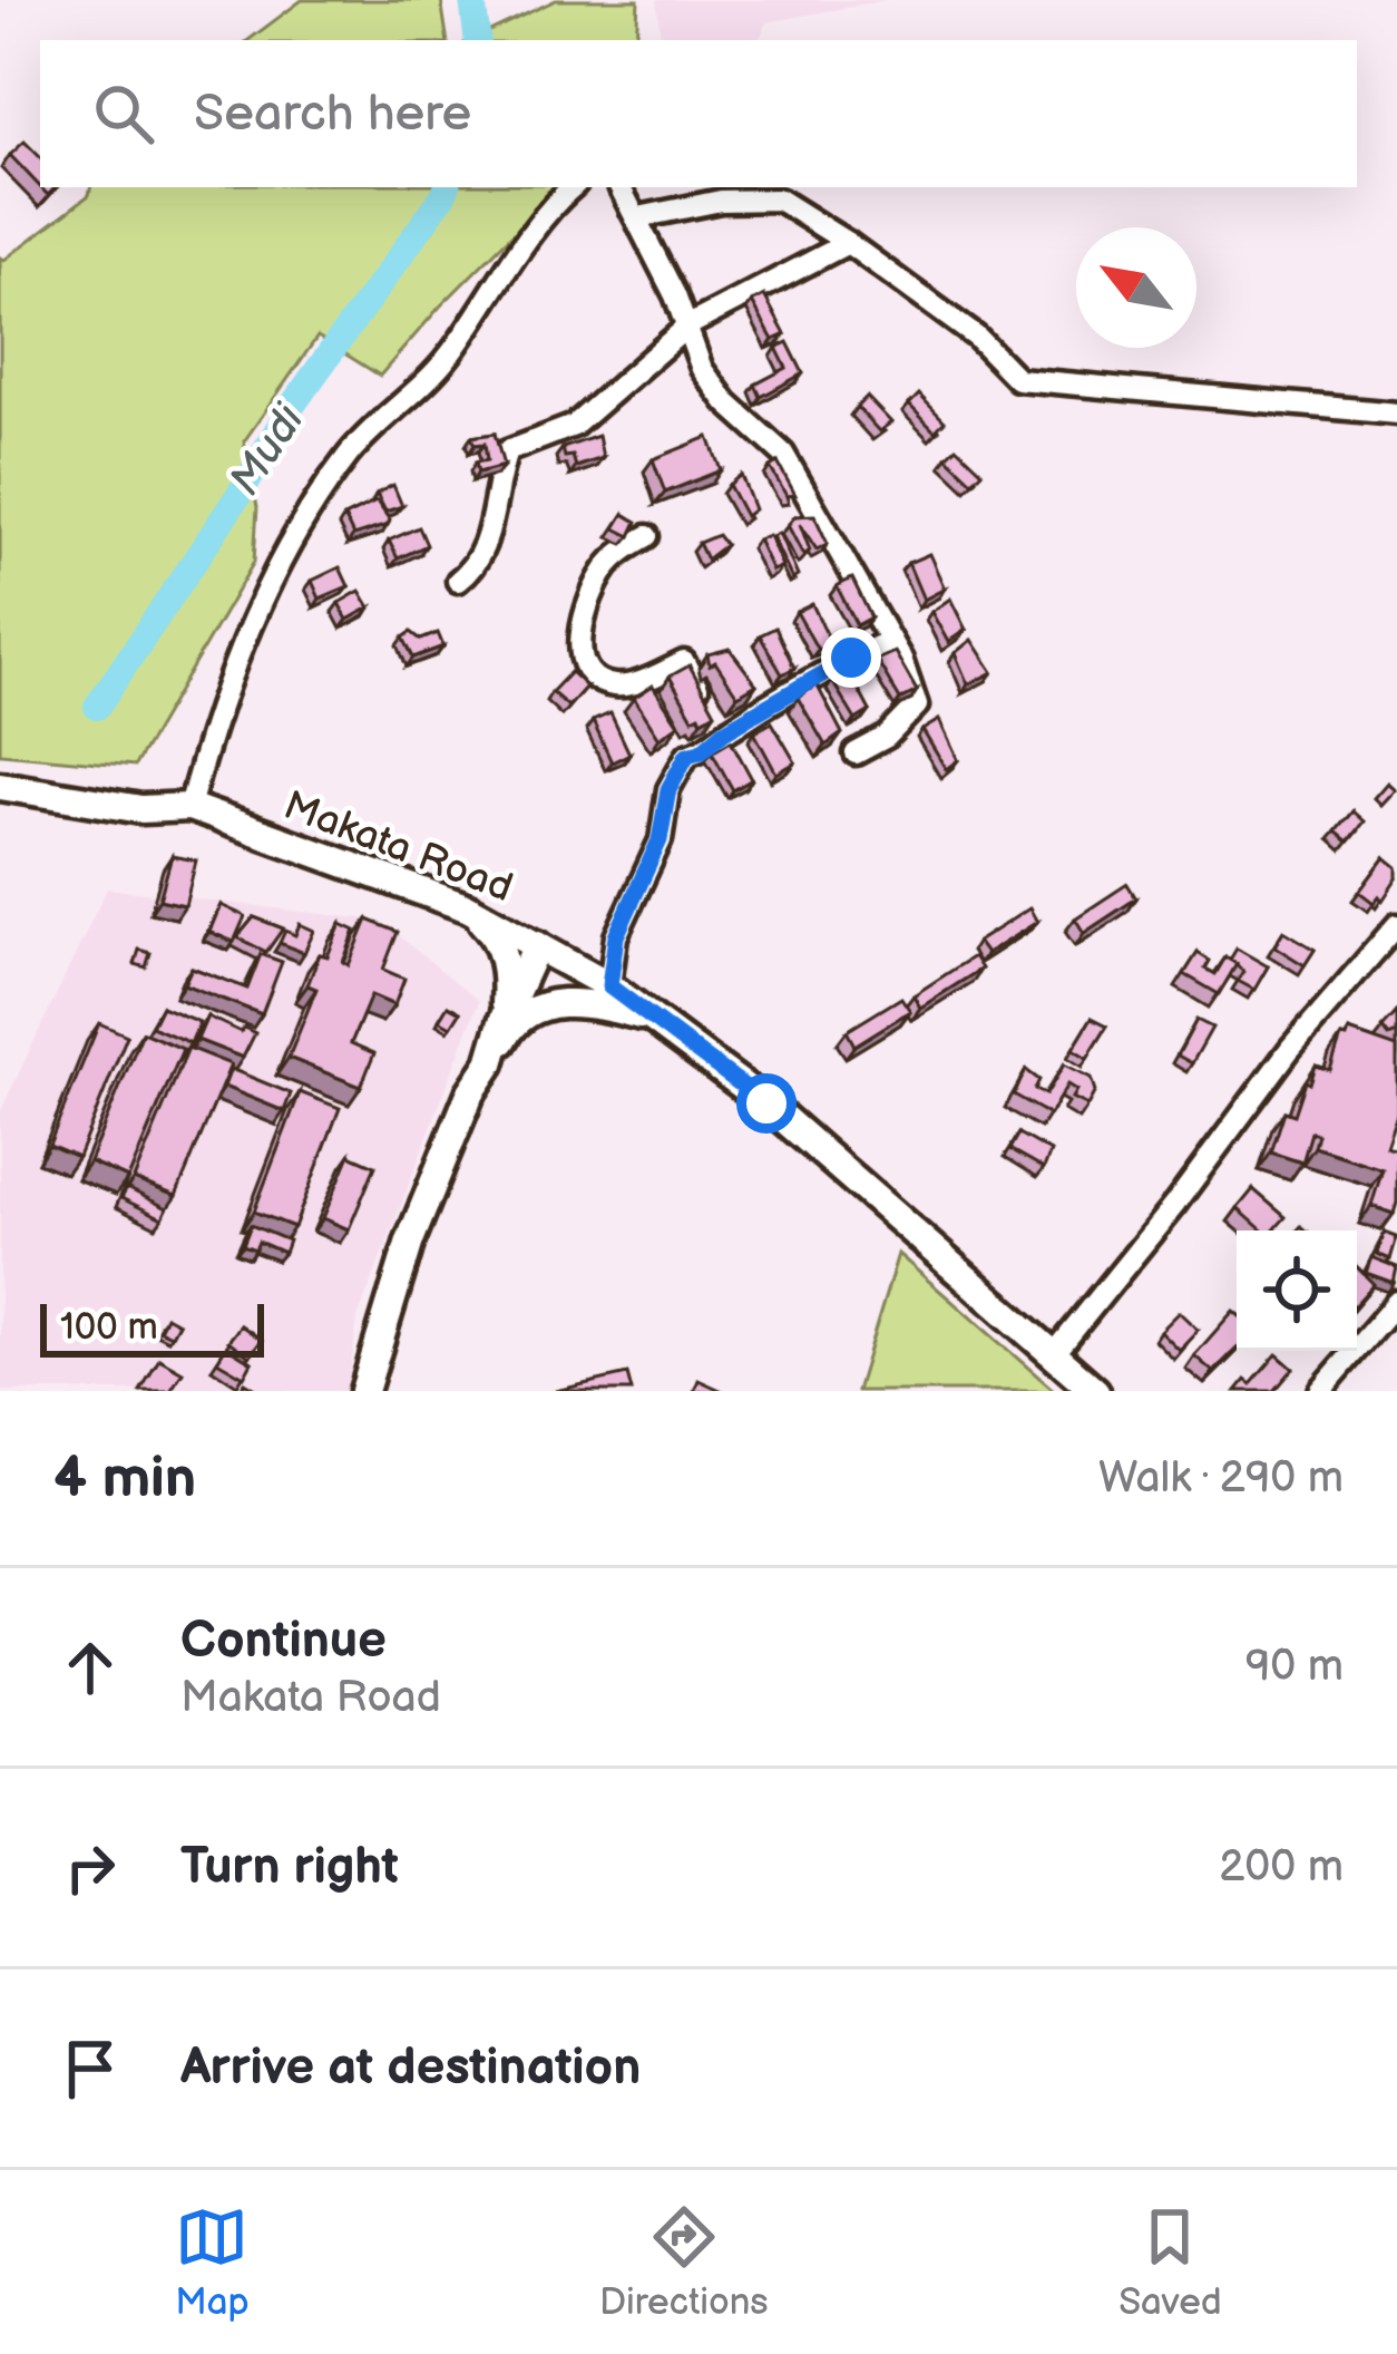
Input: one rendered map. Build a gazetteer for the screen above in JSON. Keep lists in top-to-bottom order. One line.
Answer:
{"streets":{"main road":["Makata Road"]},"water":["Mudi"],"scale_bar":"100 m","north":"top left","page":{"search":"Search here","scale":"100 m","heading":["4 min","Walk · 290 m"],"list":[["Continue","Makata Road","90 m"],["Turn right","200 m"],"Arrive at destination"],"nav":["Map","Directions","Saved"]}}
